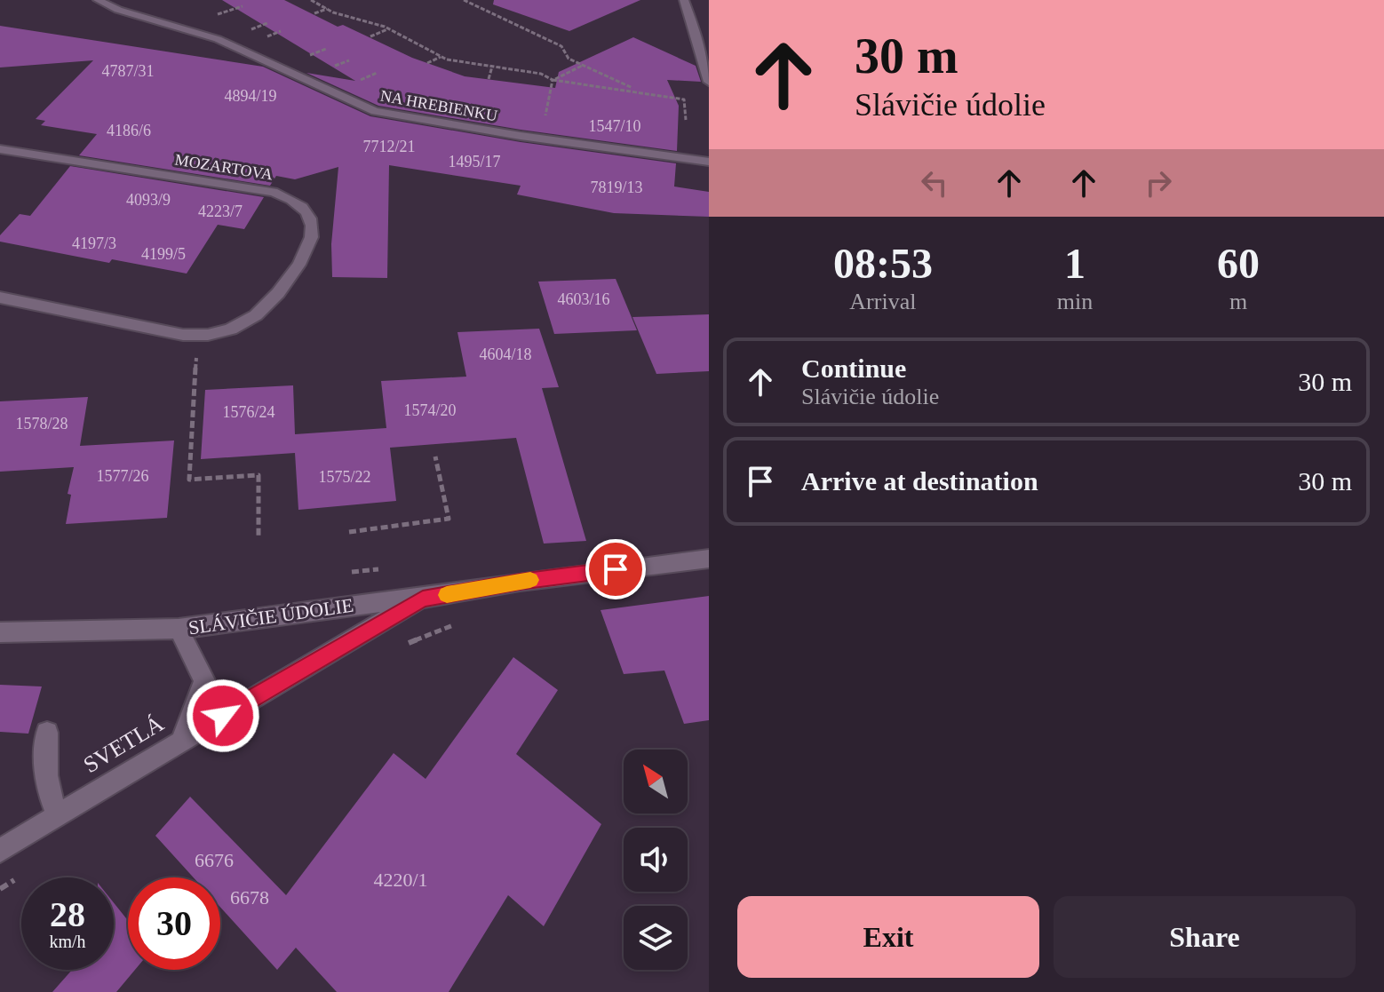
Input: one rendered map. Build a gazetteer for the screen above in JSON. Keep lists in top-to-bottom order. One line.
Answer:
{"streets":{"street":["NA HREBIENKU","MOZARTOVA","SLÁVIČIE ÚDOLIE","SVETLÁ"]},"crossings":[["SLÁVIČIE ÚDOLIE","SVETLÁ"]],"house_numbers":["4787/31","4894/19","1547/10","4186/6","7712/21","1495/17","7819/13","4093/9","4223/7","4197/3","4199/5","4603/16","4604/18","1574/20","1576/24","1578/28","1577/26","1575/22","6676","4220/1","6678"],"north":"top left","page":{"turn":["30 m","Slávičie údolie"],"eta":["08:53","Arrival","1","min","60","m"],"list":[{"name":"Continue","note":"Slávičie údolie","value":"30 m"},{"name":"Arrive at destination","value":"30 m"}],"speed":"28 km/h","limit":"30","buttons":["Exit","Share"]}}
